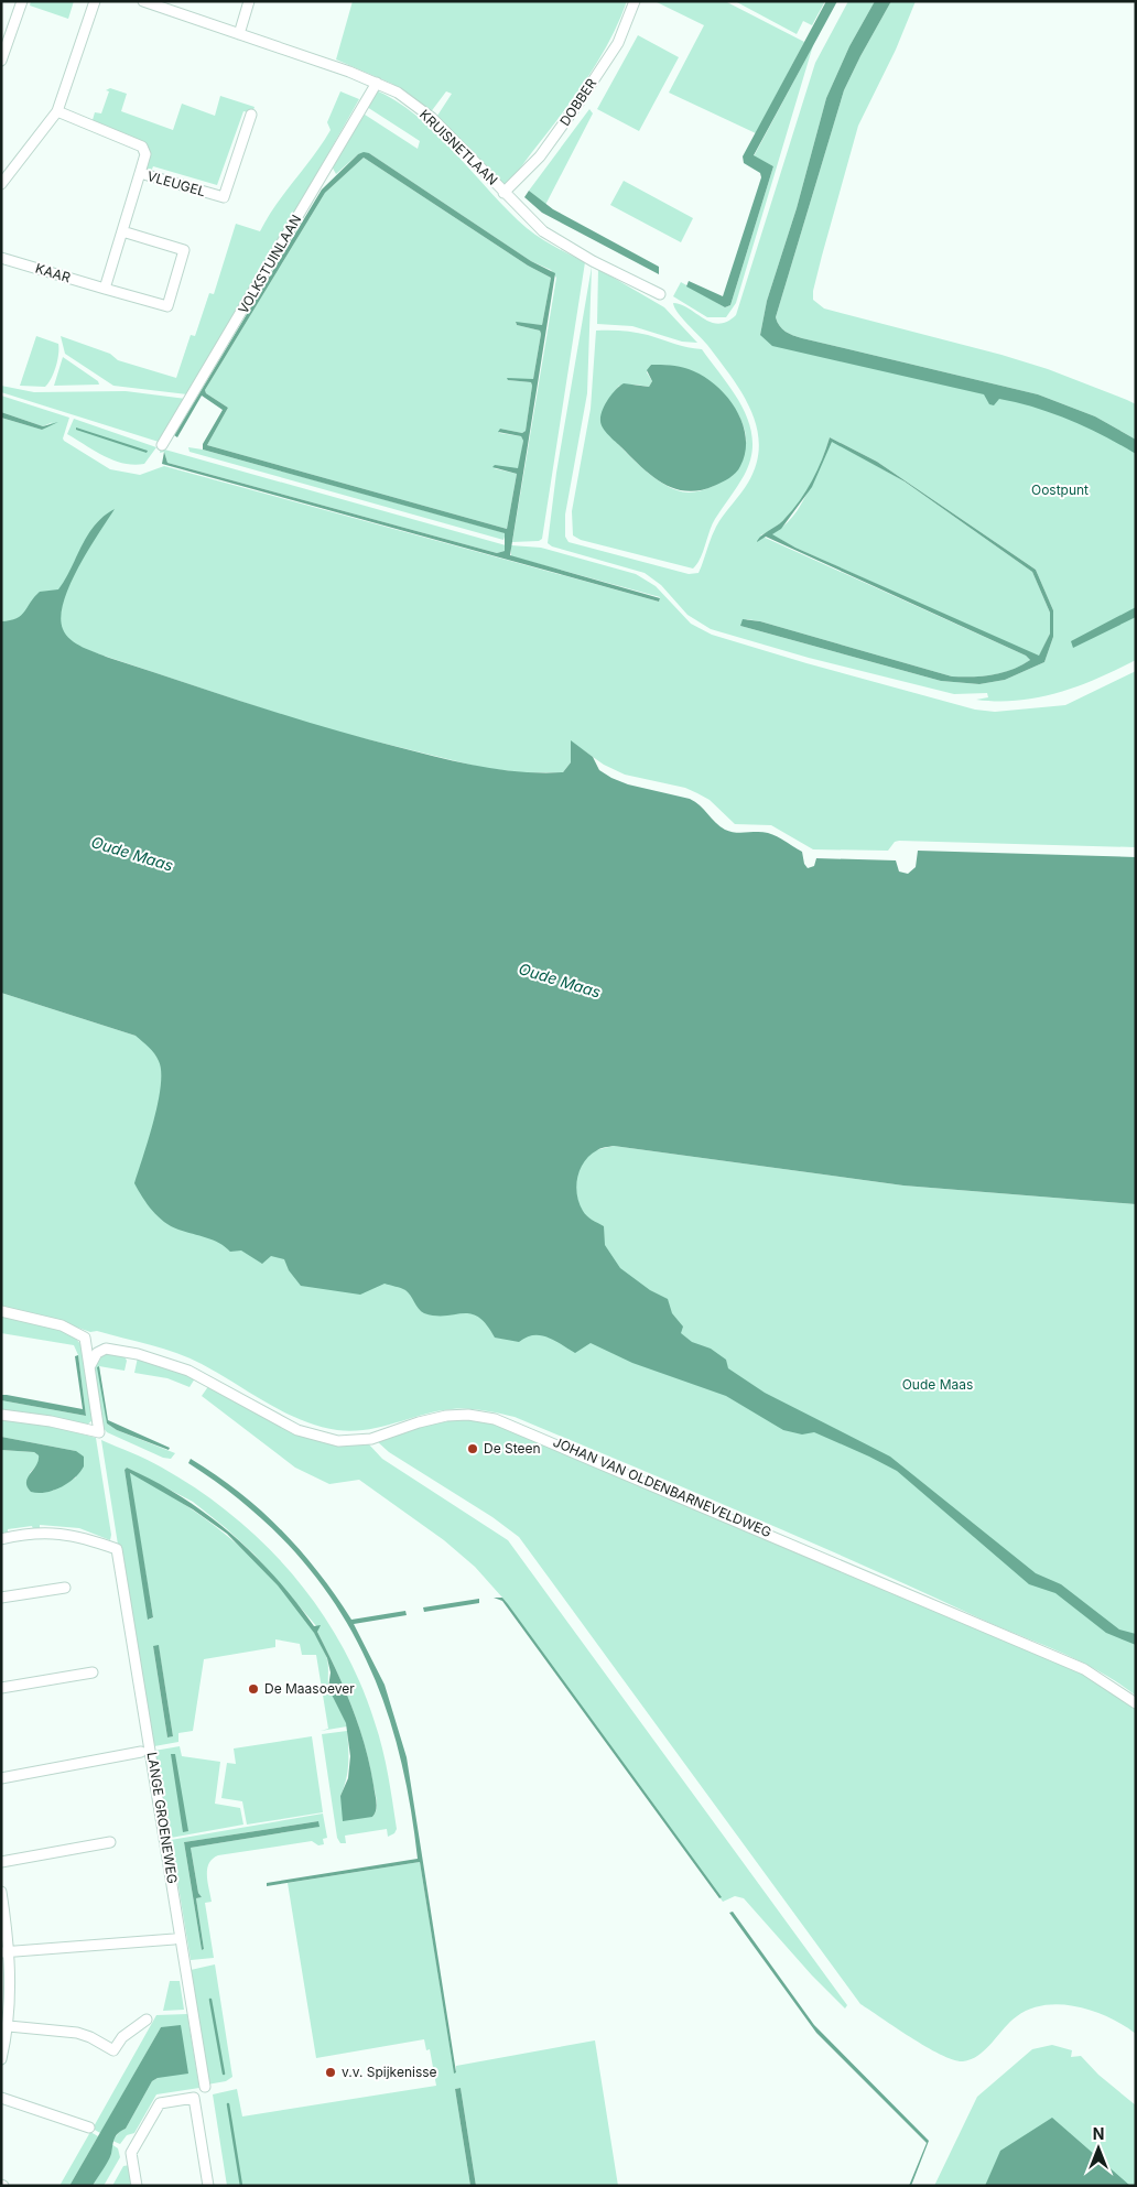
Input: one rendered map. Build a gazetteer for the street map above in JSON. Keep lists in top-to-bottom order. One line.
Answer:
{"streets":{"street":["DOBBER","KRUISNETLAAN","VLEUGEL","VOLKSTUINLAAN","KAAR","JOHAN VAN OLDENBARNEVELDWEG","LANGE GROENEWEG"]},"crossings":[["DOBBER","KRUISNETLAAN"],["KRUISNETLAAN","VOLKSTUINLAAN"],["VLEUGEL","KAAR"]],"water":["Oude Maas"],"parks":["Oostpunt","Oude Maas"],"places":["De Steen","De Maasoever","v.v. Spijkenisse"],"north":"top"}
